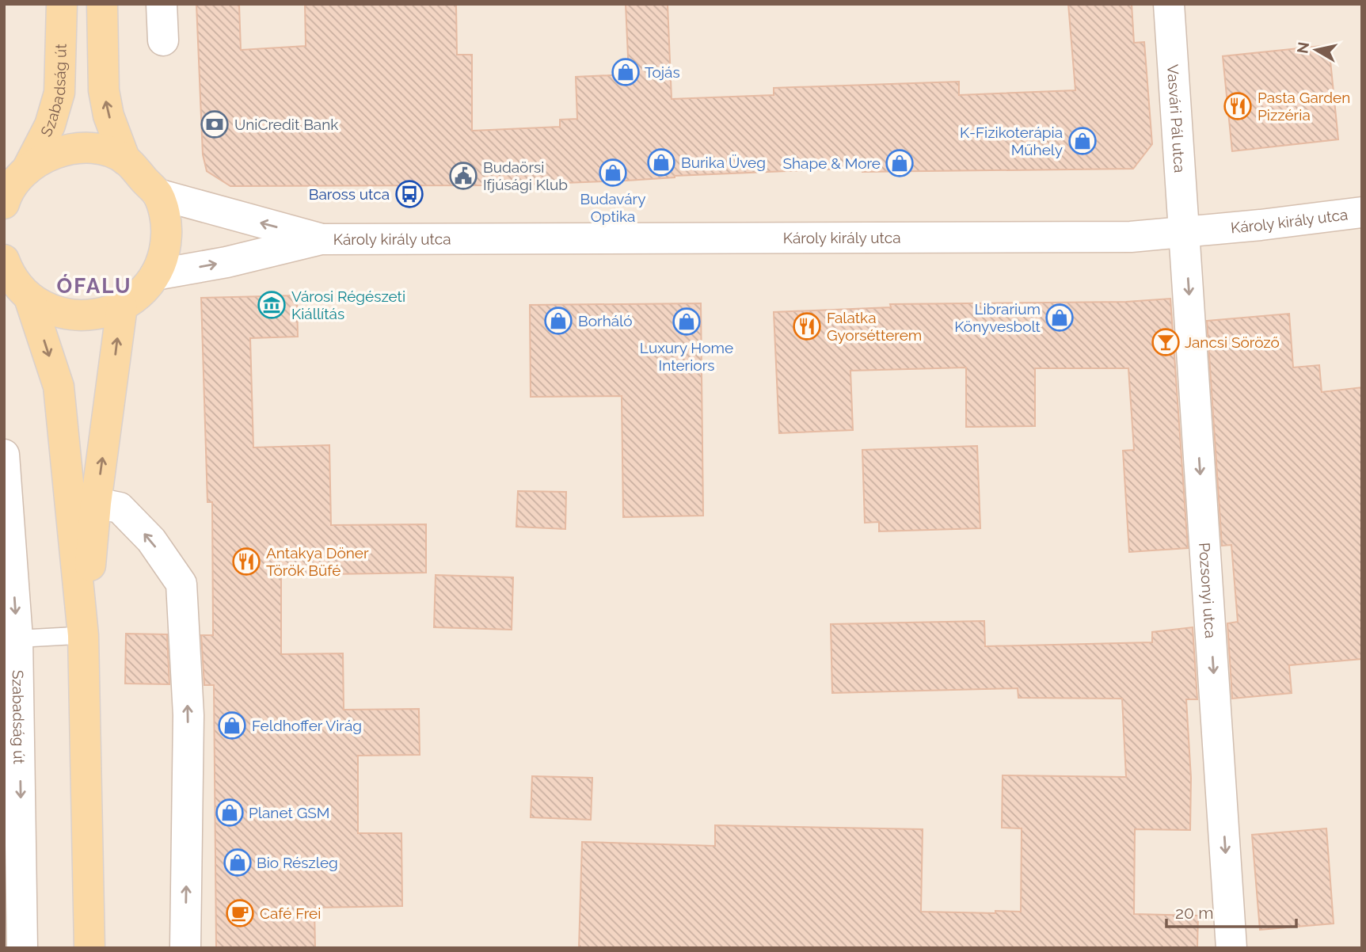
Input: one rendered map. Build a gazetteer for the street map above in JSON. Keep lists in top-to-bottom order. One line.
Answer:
{"streets":{"main road":["Szabadság út"],"street":["Vasvári Pál utca","Károly király utca","Pozsonyi utca"]},"crossings":[["Vasvári Pál utca","Károly király utca"],["Vasvári Pál utca","Pozsonyi utca"],["Károly király utca","Pozsonyi utca"]],"one_way":["Pozsonyi utca"],"districts":["ÓFALU"],"places":{"shop":["Tojás","K-Fizikoterápia Műhely","Burika Üveg","Shape & More","Budaváry Optika","Librarium Könyvesbolt","Borháló","Luxury Home Interiors","Feldhoffer Virág","Planet GSM","Bio Részleg"],"restaurant":["Pasta Garden Pizzéria","Falatka Gyorsétterem","Antakya Döner Török Büfé"],"bank":["UniCredit Bank"],"public building":["Budaörsi Ifjúsági Klub"],"bus stop":["Baross utca"],"museum":["Városi Régészeti Kiállítás"],"bar":["Jancsi Söröző"],"cafe":["Café Frei"]},"scale_bar":"20 m","north":"left"}
